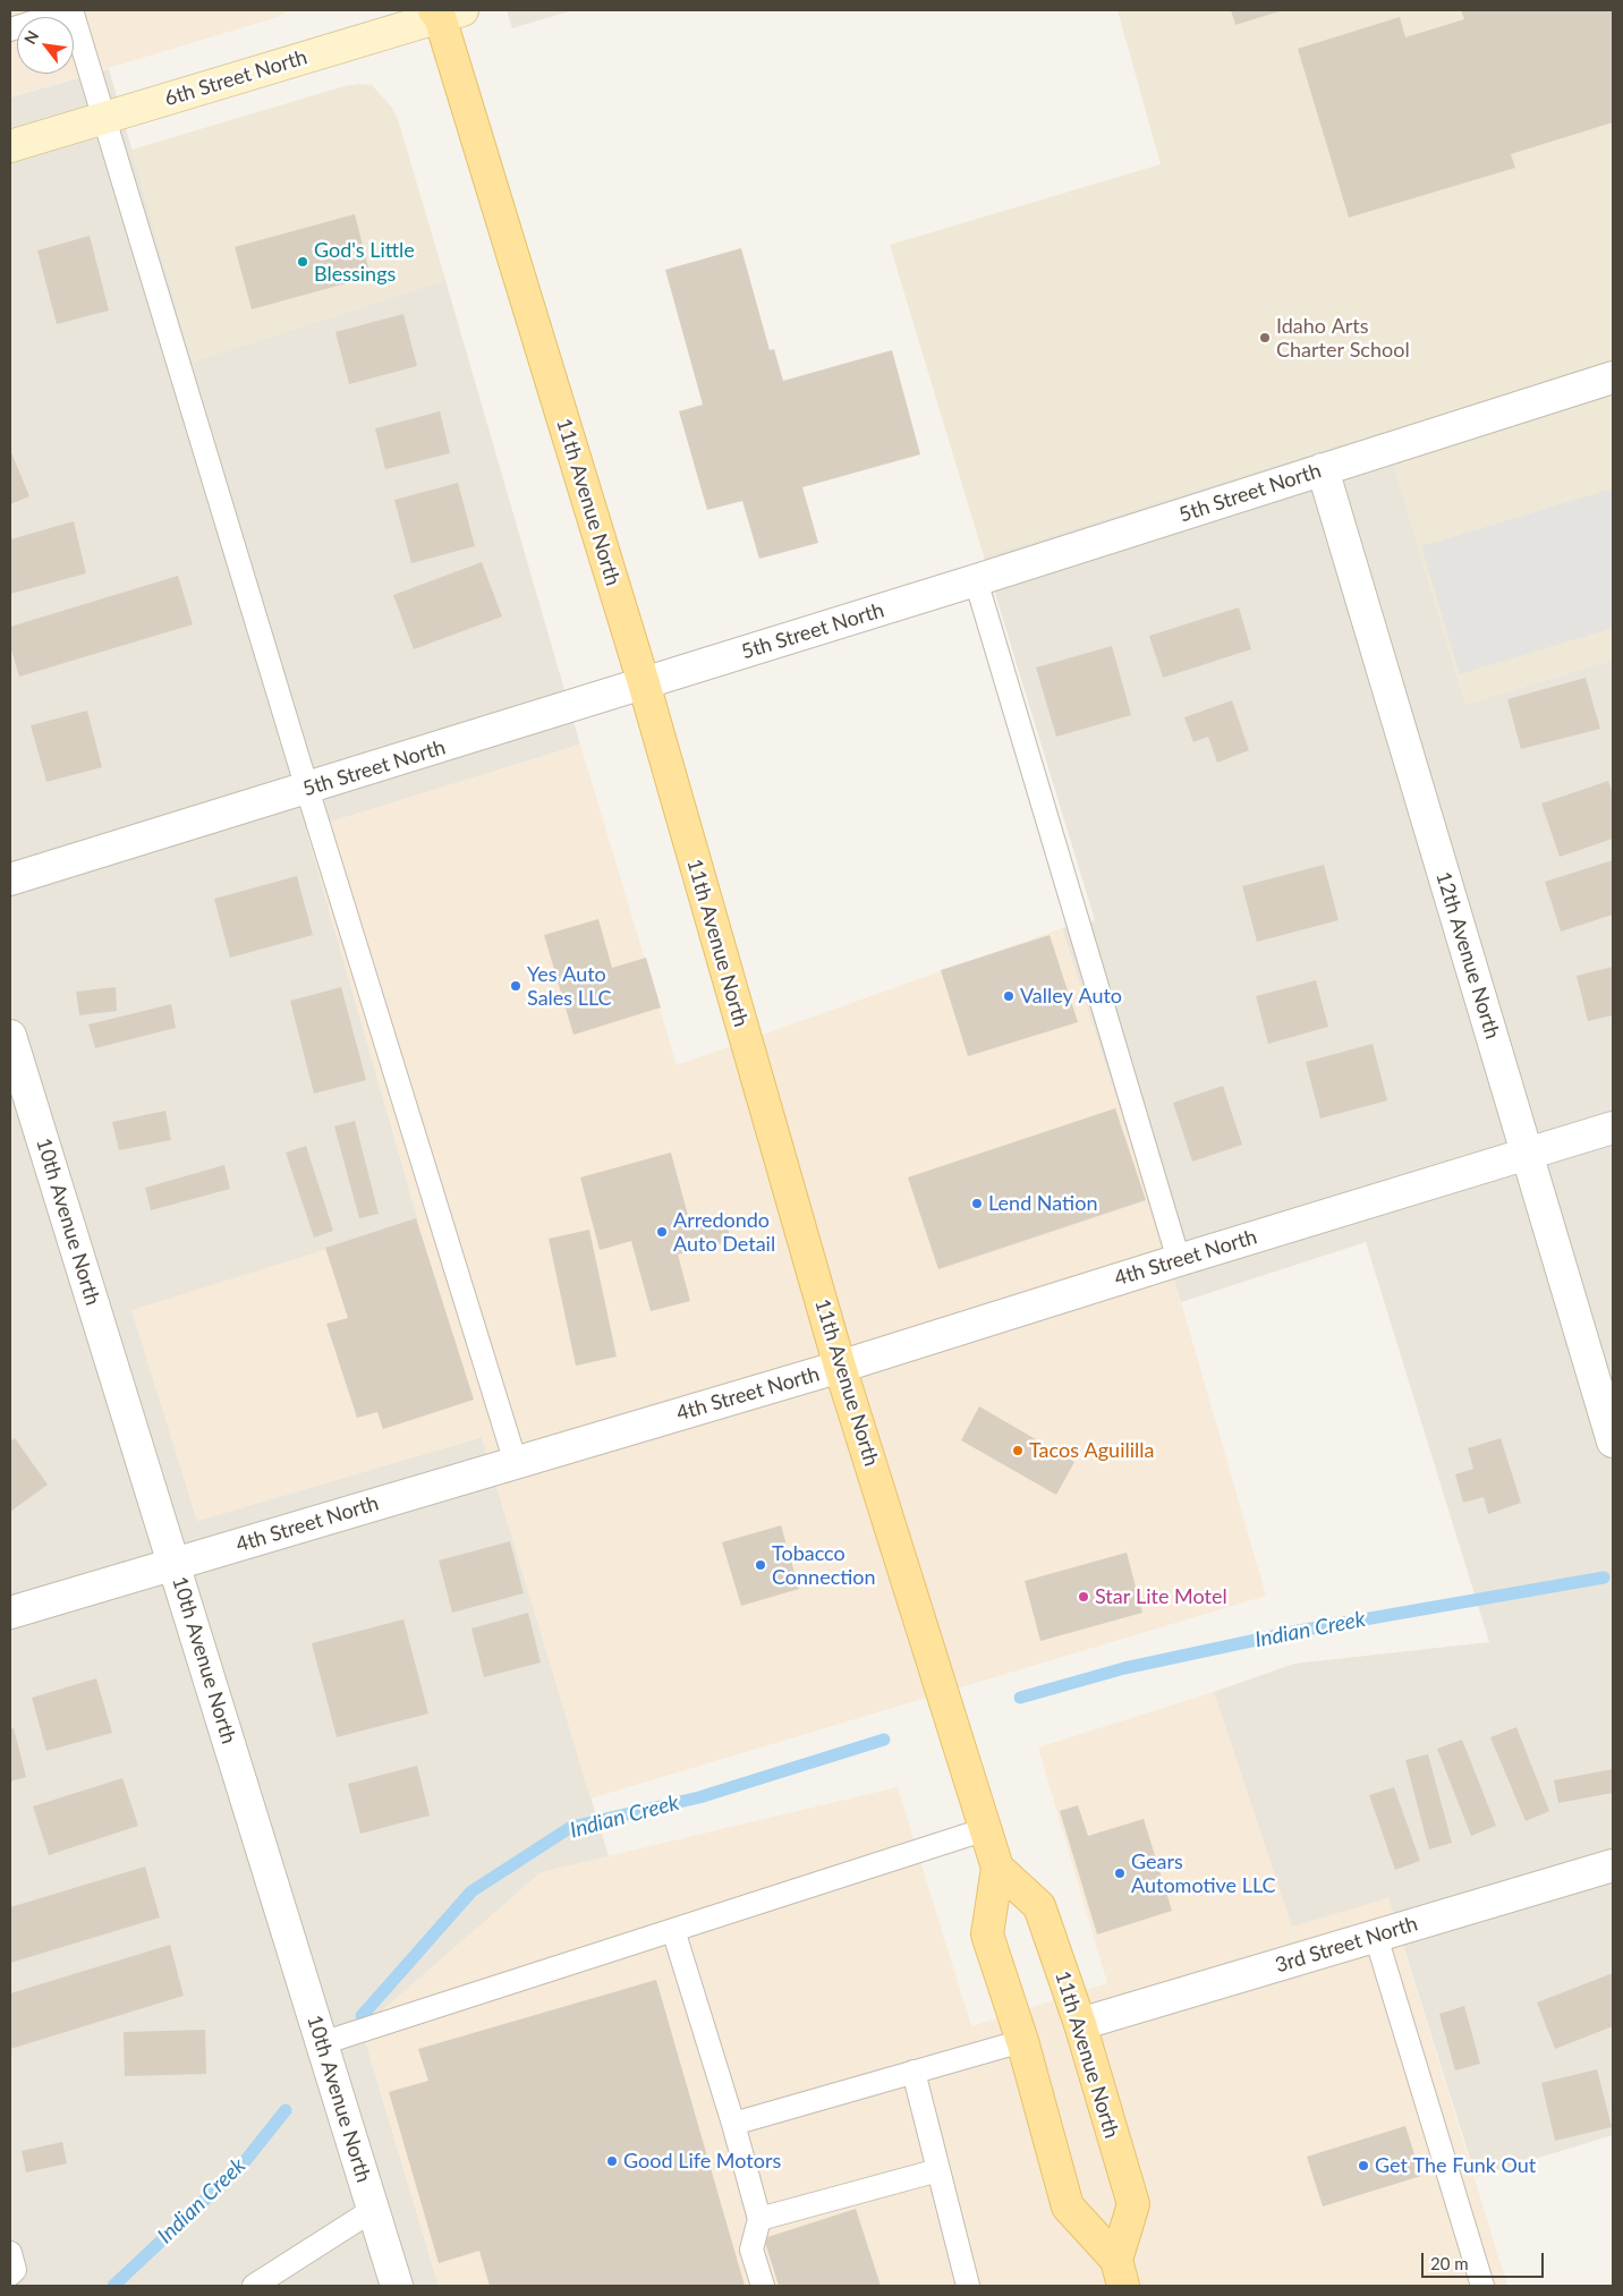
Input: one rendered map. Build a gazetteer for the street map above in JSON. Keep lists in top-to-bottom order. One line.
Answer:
{"streets":{"main road":["11th Avenue North"],"street":["6th Street North","5th Street North","12th Avenue North","10th Avenue North","4th Street North","3rd Street North"]},"crossings":[["6th Street North","11th Avenue North"],["5th Street North","11th Avenue North"],["5th Street North","12th Avenue North"],["11th Avenue North","4th Street North"],["11th Avenue North","3rd Street North"],["12th Avenue North","4th Street North"],["10th Avenue North","4th Street North"]],"water":["Indian Creek"],"places":["God's Little Blessings","Idaho Arts Charter School","Yes Auto Sales LLC","Valley Auto","Lend Nation","Arredondo Auto Detail","Tacos Aguililla","Tobacco Connection","Star Lite Motel","Gears Automotive LLC","Good Life Motors","Get The Funk Out"],"scale_bar":"20 m","north":"top left"}
